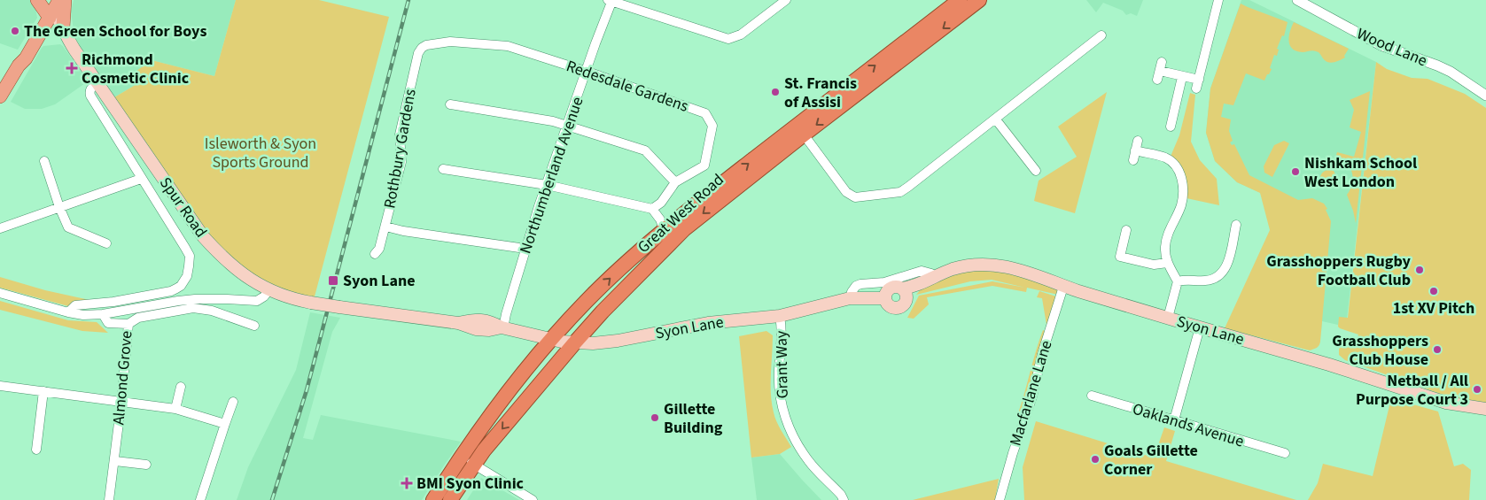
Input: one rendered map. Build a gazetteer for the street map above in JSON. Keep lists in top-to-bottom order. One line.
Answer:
{"streets":{"highway":["Great West Road"],"main road":["Spur Road","Syon Lane"],"street":["Wood Lane","Redesdale Gardens","Rothbury Gardens","Northumberland Avenue","Grant Way","Almond Grove","Macfarlane Lane","Oaklands Avenue"]},"crossings":[["Redesdale Gardens","Rothbury Gardens"],["Redesdale Gardens","Northumberland Avenue"],["Northumberland Avenue","Syon Lane"],["Spur Road","Syon Lane"],["Great West Road","Syon Lane"],["Syon Lane","Grant Way"],["Syon Lane","Macfarlane Lane"]],"parks":["Isleworth & Syon Sports Ground"],"places":{"other":["The Green School for Boys","St. Francis of Assisi","Nishkam School West London","Grasshoppers Rugby Football Club","1st XV Pitch","Grasshoppers Club House","Netball / All Purpose Court 3","Gillette Building","Goals Gillette Corner"],"health":["Richmond Cosmetic Clinic","BMI Syon Clinic"],"transit":["Syon Lane"]}}
